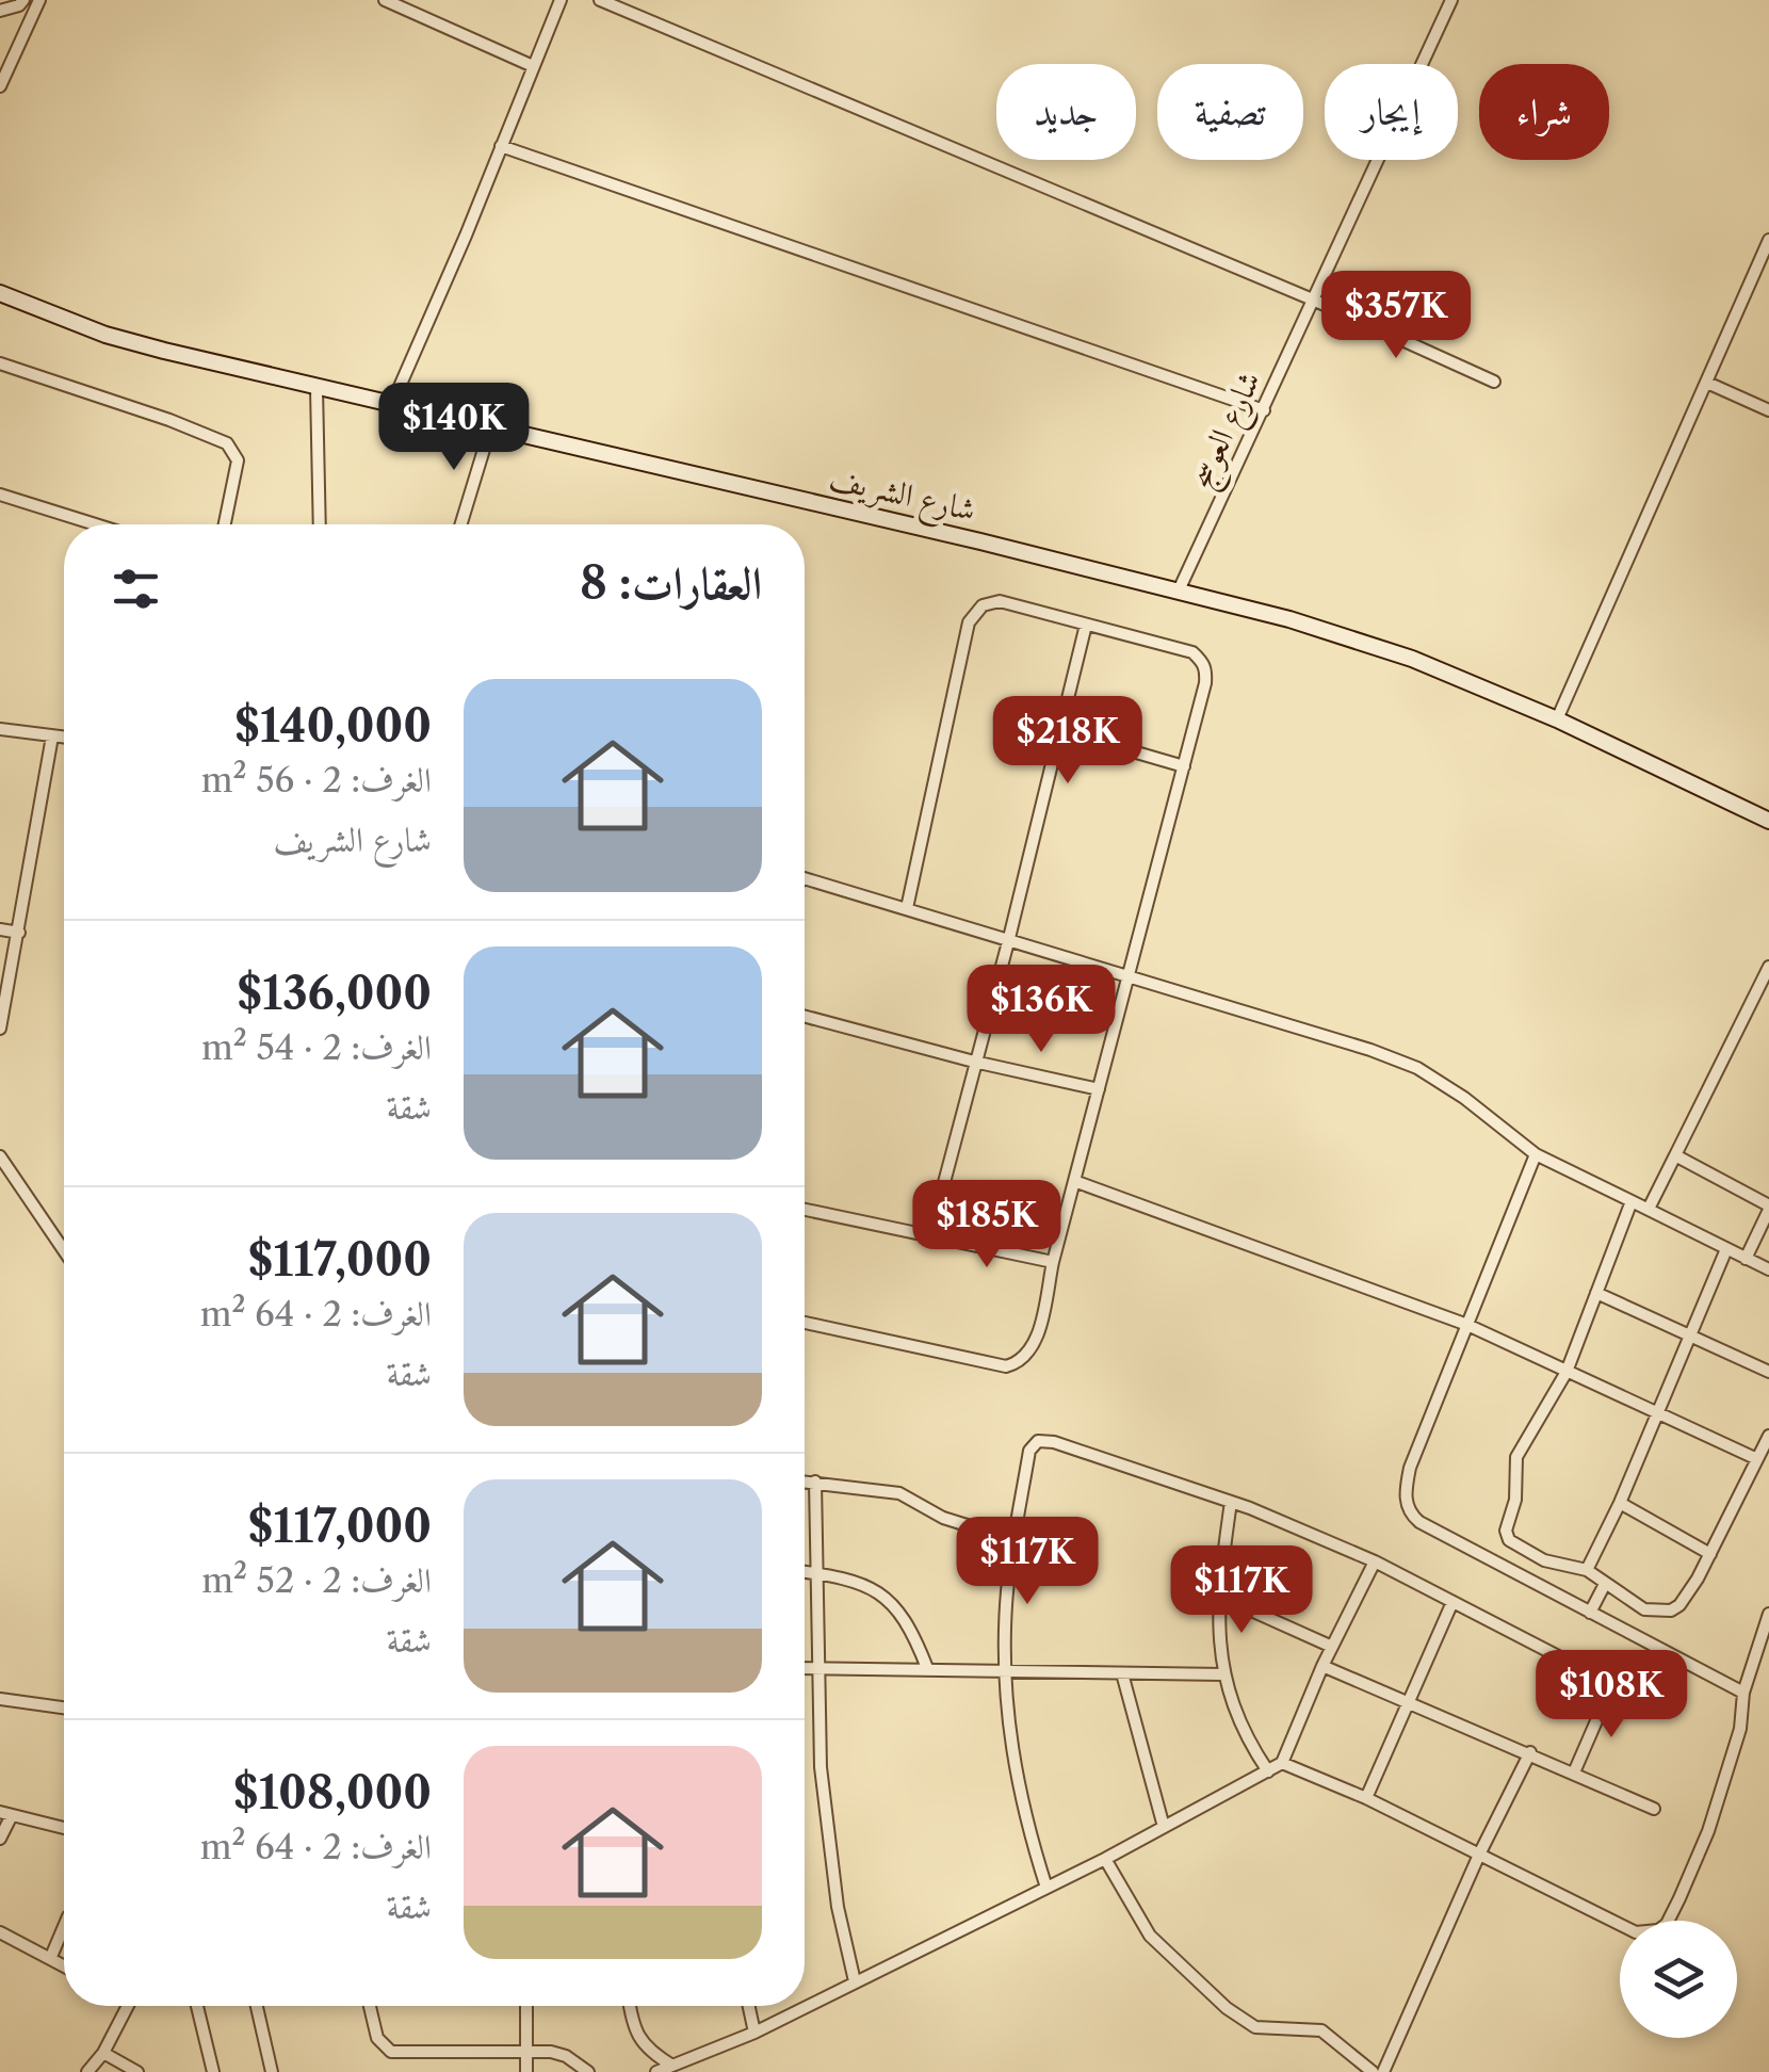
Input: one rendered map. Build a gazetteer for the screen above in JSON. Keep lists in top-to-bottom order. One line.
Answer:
{"streets":{"main road":["شارع الشريف"],"street":["شارع العوسج"]},"crossings":[["شارع العوسج","شارع الشريف"]],"page":{"chip":["شراء","إيجار","تصفية","جديد"],"price":["$357K","$140K","$218K","$136K","$185K","$117K","$117K","$108K"],"heading":"العقارات: 8","list":[{"name":"$140,000","note":"الغرف: 2 · 56 m² · شارع الشريف"},{"name":"$136,000","note":"الغرف: 2 · 54 m² · شقة"},{"name":"$117,000","note":"الغرف: 2 · 64 m² · شقة"},{"name":"$117,000","note":"الغرف: 2 · 52 m² · شقة"},{"name":"$108,000","note":"الغرف: 2 · 64 m² · شقة"}]}}
